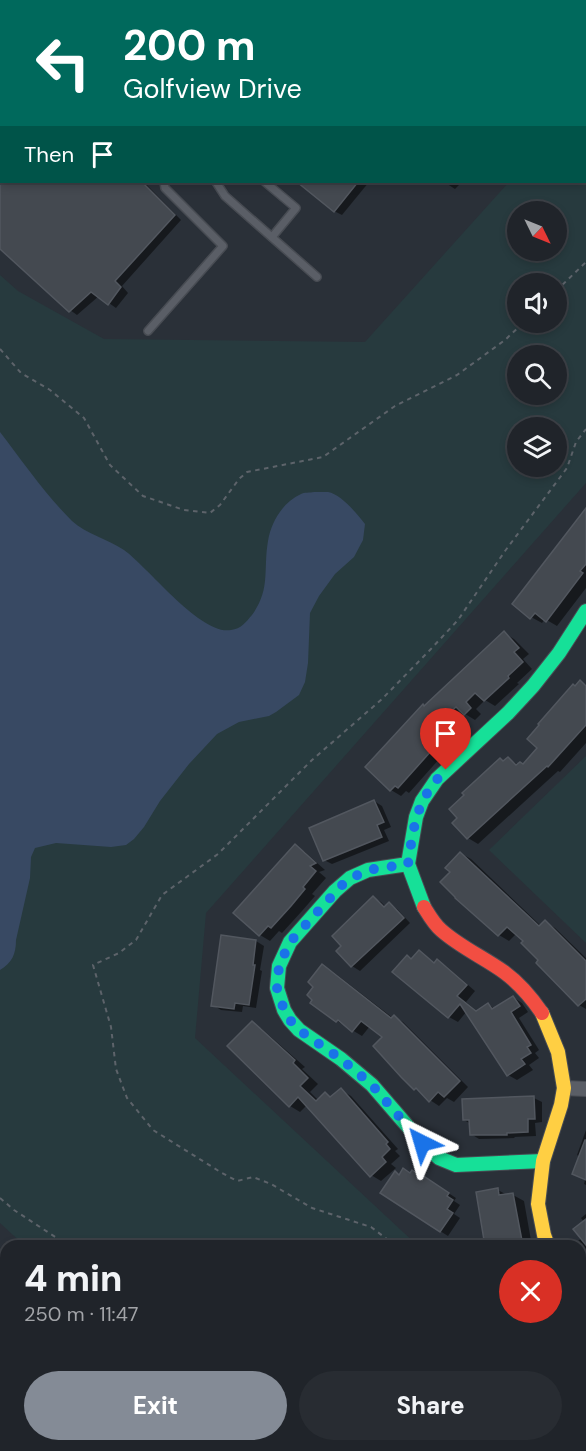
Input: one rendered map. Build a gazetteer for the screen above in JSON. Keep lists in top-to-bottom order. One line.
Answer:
{"north":"bottom right","page":{"turn":["200 m","Golfview Drive"],"then":"Then","heading":["4 min","250 m · 11:47"],"buttons":["Exit","Share"]}}
